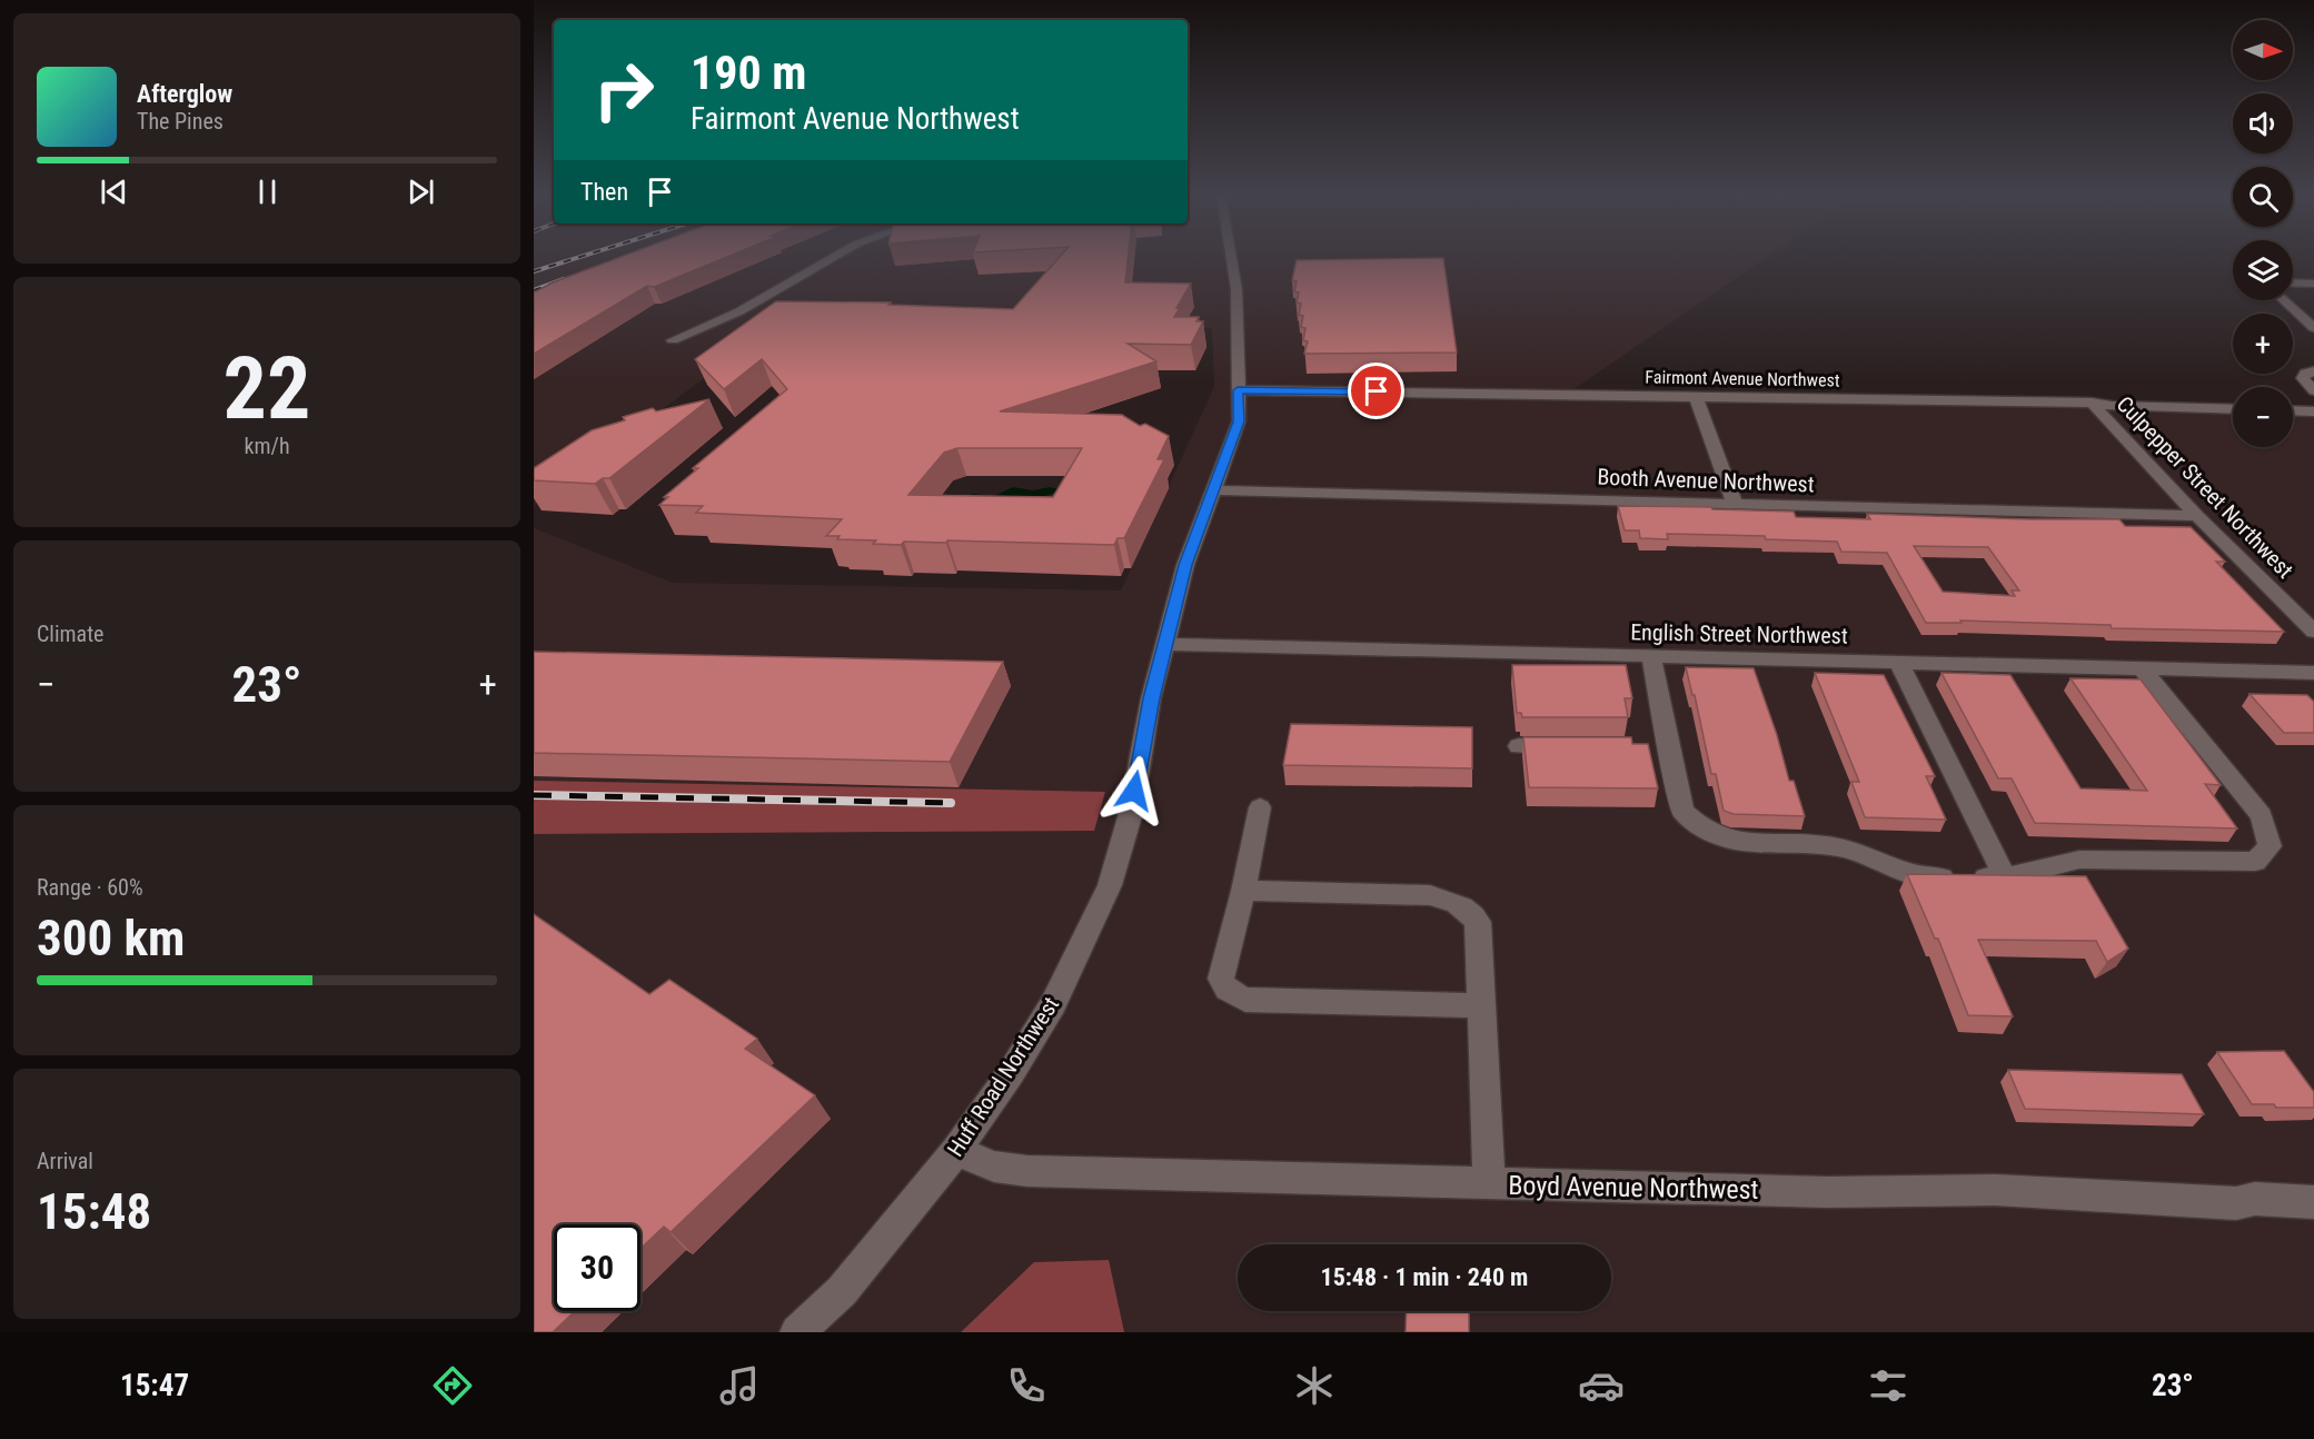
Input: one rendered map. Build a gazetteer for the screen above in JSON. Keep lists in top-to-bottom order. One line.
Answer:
{"streets":{"street":["Fairmont Avenue Northwest","Booth Avenue Northwest","Culpepper Street Northwest","English Street Northwest","Huff Road Northwest","Boyd Avenue Northwest"]},"crossings":[["Fairmont Avenue Northwest","Culpepper Street Northwest"],["Fairmont Avenue Northwest","Huff Road Northwest"],["Booth Avenue Northwest","Culpepper Street Northwest"],["Booth Avenue Northwest","Huff Road Northwest"],["English Street Northwest","Huff Road Northwest"],["Huff Road Northwest","Boyd Avenue Northwest"]],"north":"right","page":{"map_buttons":["+","−"],"turn":["190 m","Fairmont Avenue Northwest"],"song":["Afterglow","The Pines"],"then":"Then","tile":[["22","km/h"],"Climate",["Range · 60%","300 km"],["Arrival","15:48"]],"heat":["−","23°","+"],"limit":"30","trip":"15:48 · 1 min · 240 m","tabs":["15:47","23°"]}}
